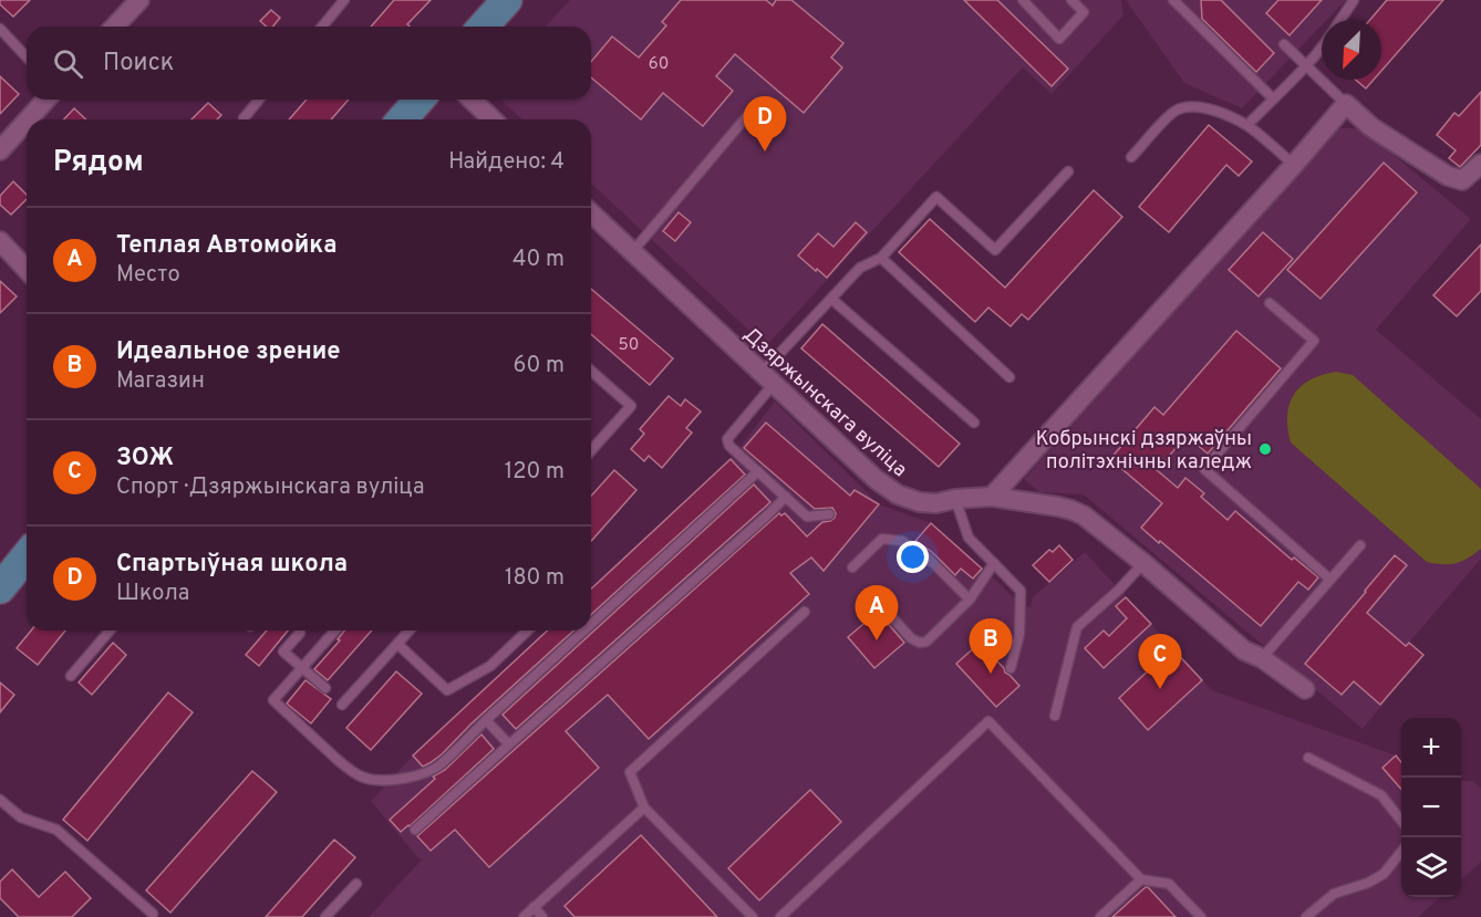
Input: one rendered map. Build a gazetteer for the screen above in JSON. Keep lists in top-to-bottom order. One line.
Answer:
{"streets":{"street":["Дзяржынскага вуліца"]},"places":["Кобрынскі дзяржаўны політэхнічны каледж"],"house_numbers":["60","50"],"north":"bottom left","page":{"search":"Поиск","pins":["D","A","B","C"],"heading":["Рядом","Найдено: 4"],"list":[{"mark":"A","name":"Теплая Автомойка","note":"Место","value":"40 m"},{"mark":"B","name":"Идеальное зрение","note":"Магазин","value":"60 m"},{"mark":"C","name":"ЗОЖ","note":"Спорт · Дзяржынскага вуліца","value":"120 m"},{"mark":"D","name":"Спартыўная школа","note":"Школа","value":"180 m"}],"map_buttons":["+","−"]}}
